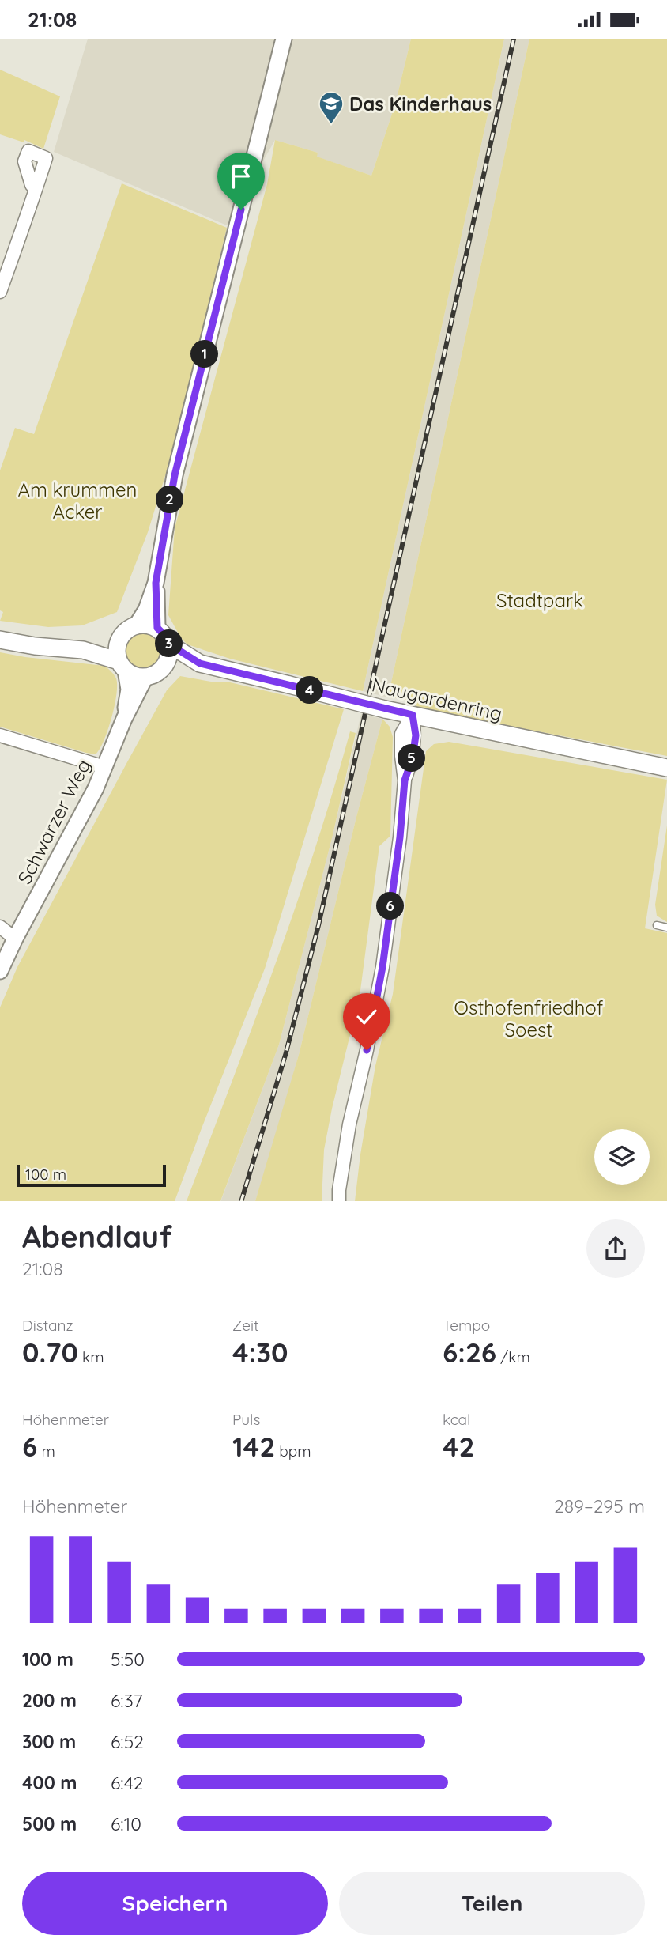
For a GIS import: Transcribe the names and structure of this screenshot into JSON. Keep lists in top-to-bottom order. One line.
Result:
{"streets":{"main road":["Naugardenring"],"street":["Schwarzer Weg"]},"crossings":[["Naugardenring","Schwarzer Weg"]],"parks":["Am krummen Acker","Stadtpark","Osthofenfriedhof Soest"],"places":{"school or university":["Das Kinderhaus"]},"scale_bar":"100 m","page":{"status":"21:08","pins":["1","2","3","4","5","6"],"scale":"100 m","heading":["Abendlauf","21:08"],"stats":[["Distanz","0.70 km"],["Zeit","4:30"],["Tempo","6:26 /km"],["Höhenmeter","6 m"],["Puls","142 bpm"],["kcal","42"]],"chart":["Höhenmeter","289–295 m"],"list":[{"name":"100 m","note":"5:50"},{"name":"200 m","note":"6:37"},{"name":"300 m","note":"6:52"},{"name":"400 m","note":"6:42"},{"name":"500 m","note":"6:10"}],"buttons":["Speichern","Teilen"]}}
